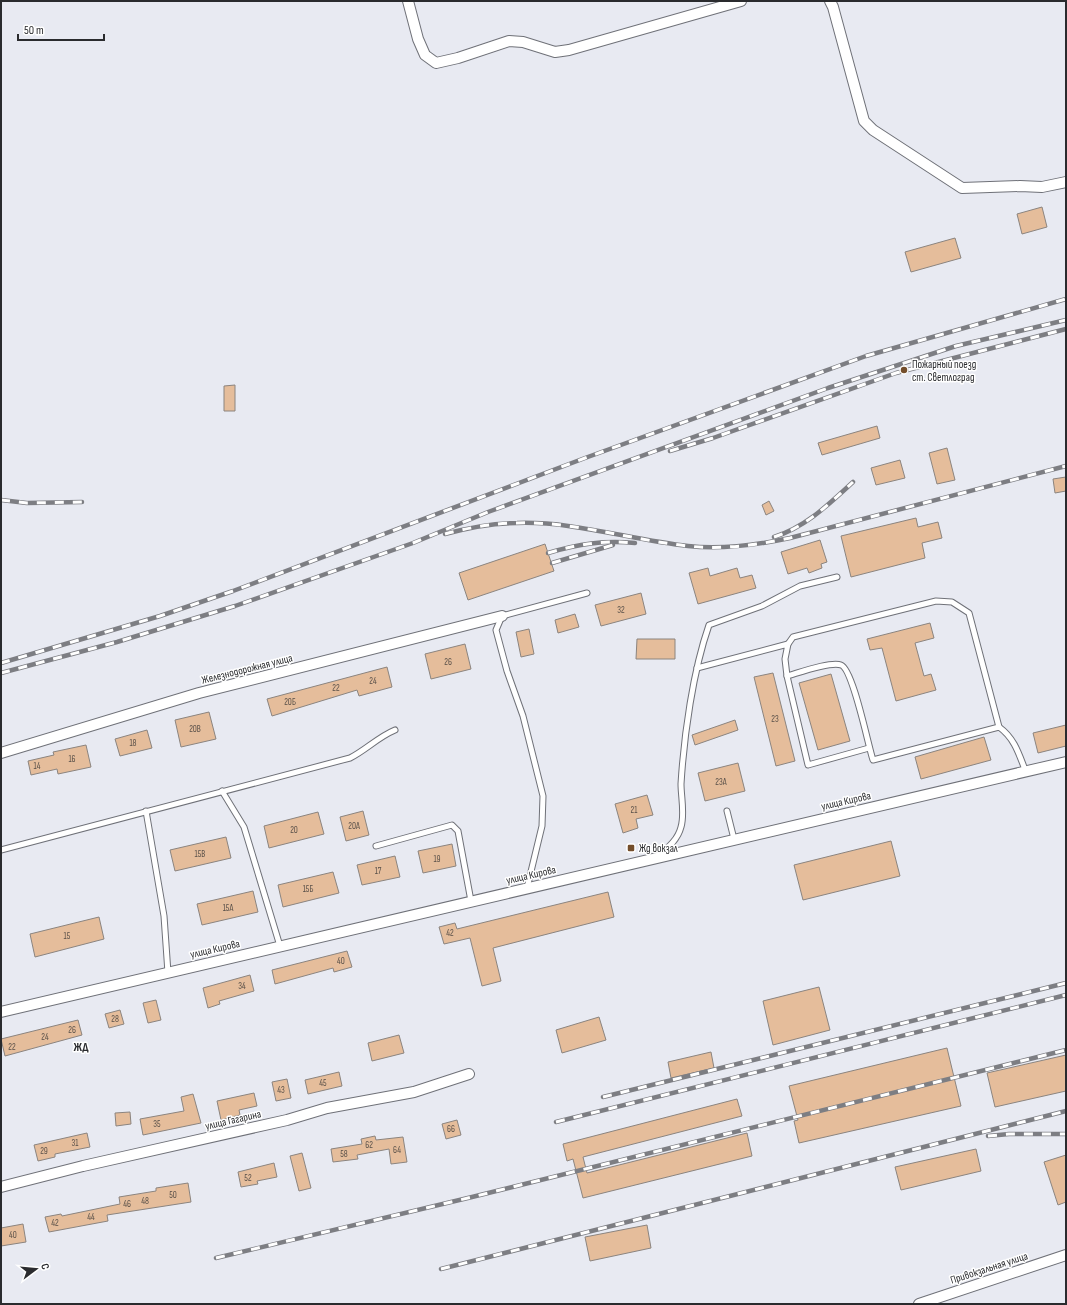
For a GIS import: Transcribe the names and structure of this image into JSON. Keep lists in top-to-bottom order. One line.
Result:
{"streets":{"street":["Железнодорожная улица","улица Кирова","улица Гагарина","Привокзальная улица"]},"districts":["ЖД"],"places":{"other":["Пожарный поезд ст. Светлоград"],"transit":["Жд вокзал"]},"house_numbers":["32","26","24","22","20Б","23","20В","18","16","14","23А","21","20А","20","15В","19","17","15Б","15А","42","15","40","34","28","26","24","22","45","43","35","66","31","62","64","29","58","52","50","48","46","44","42","40"],"scale_bar":"50 m","north":"right"}
